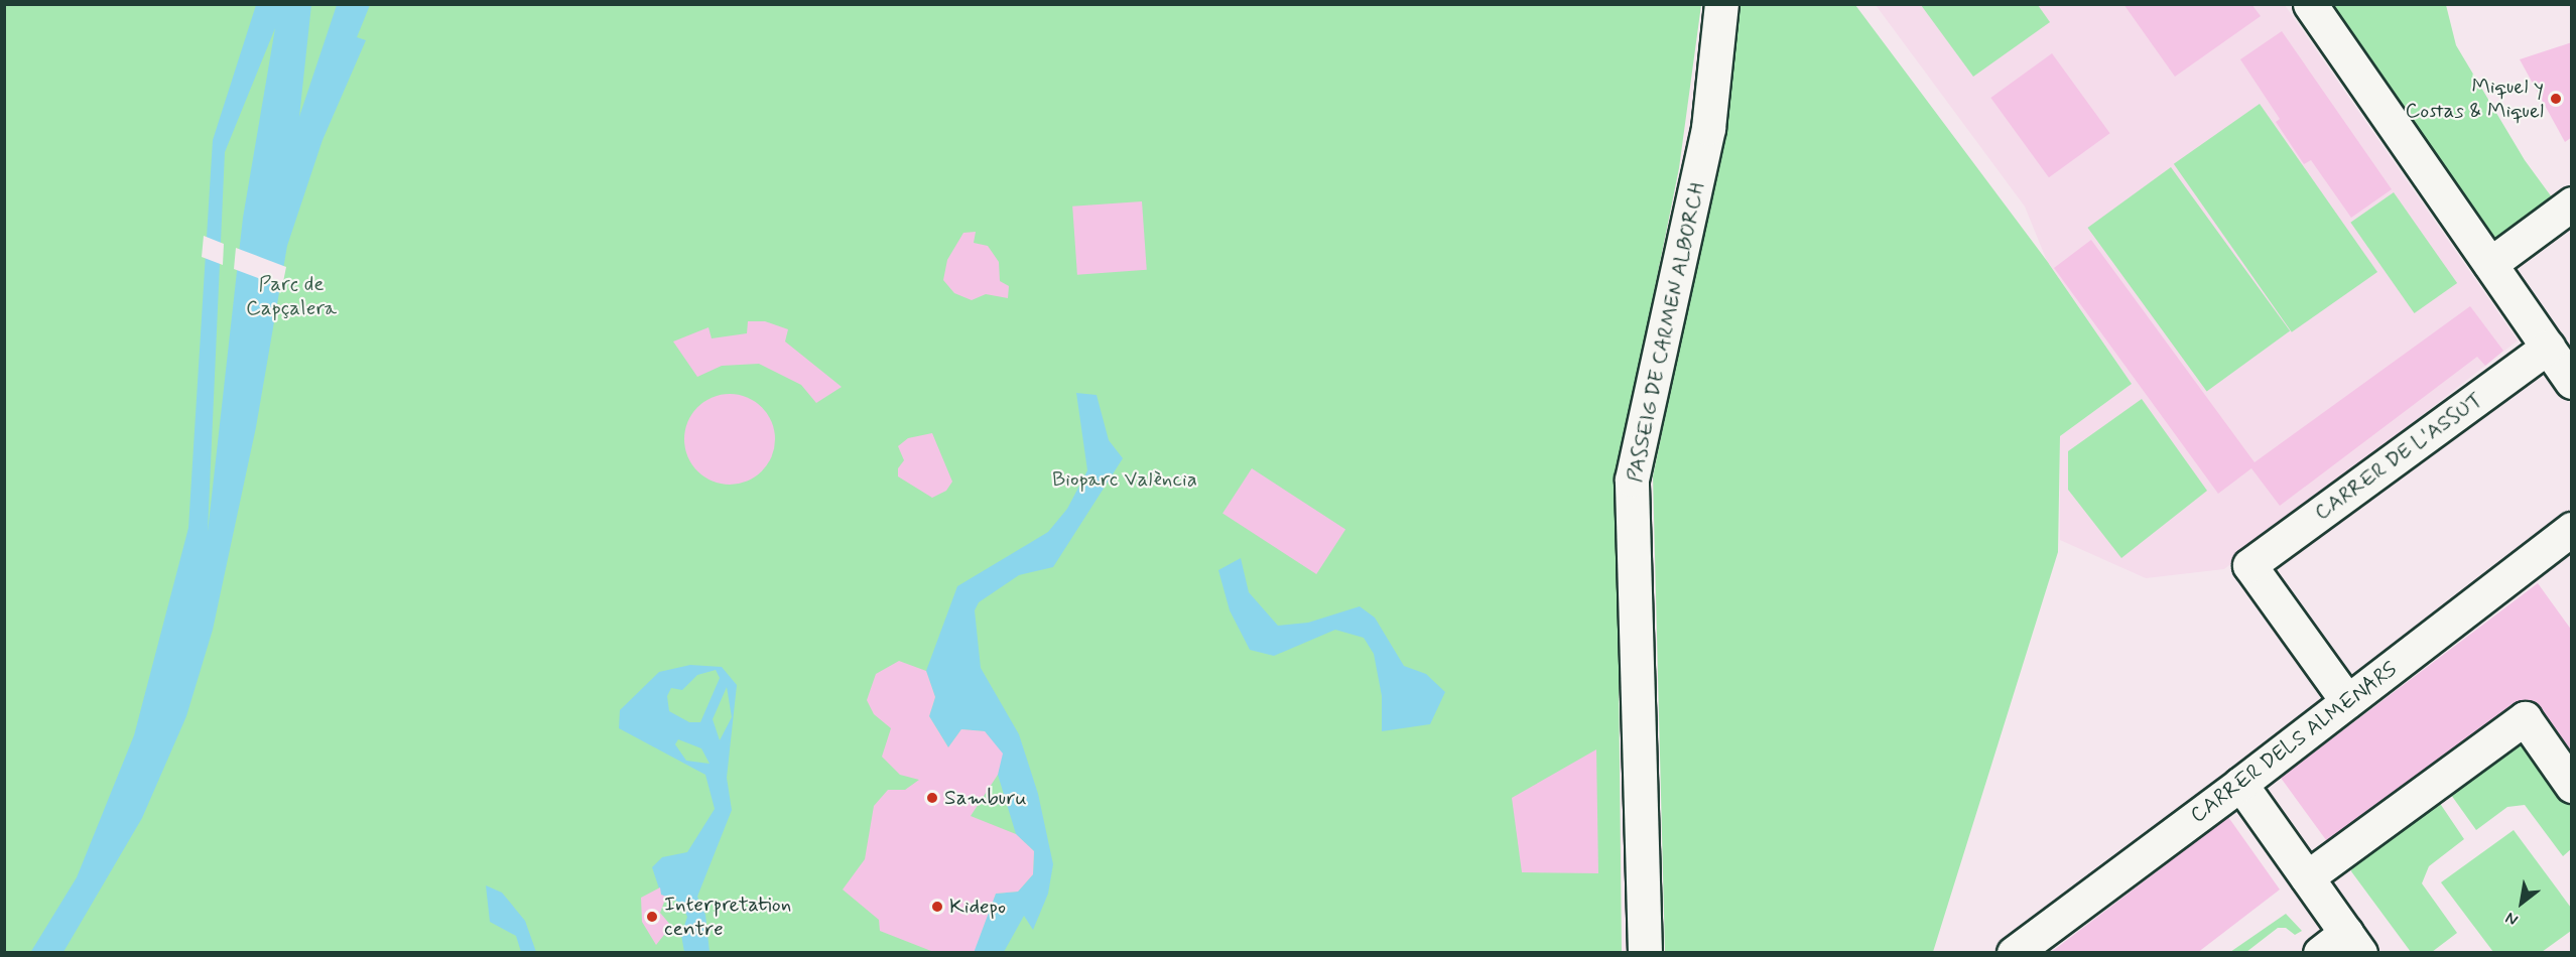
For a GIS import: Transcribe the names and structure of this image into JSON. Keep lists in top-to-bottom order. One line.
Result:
{"streets":{"street":["PASSEIG DE CARMEN ALBORCH","CARRER DE L'ASSUT","CARRER DELS ALMENARS"]},"crossings":[["CARRER DE L'ASSUT","CARRER DELS ALMENARS"]],"parks":["Parc de Capçalera","Bioparc València"],"places":["Miquel y Costas & Miquel","Samburu","Kidepo","Interpretation centre"],"north":"bottom left"}
